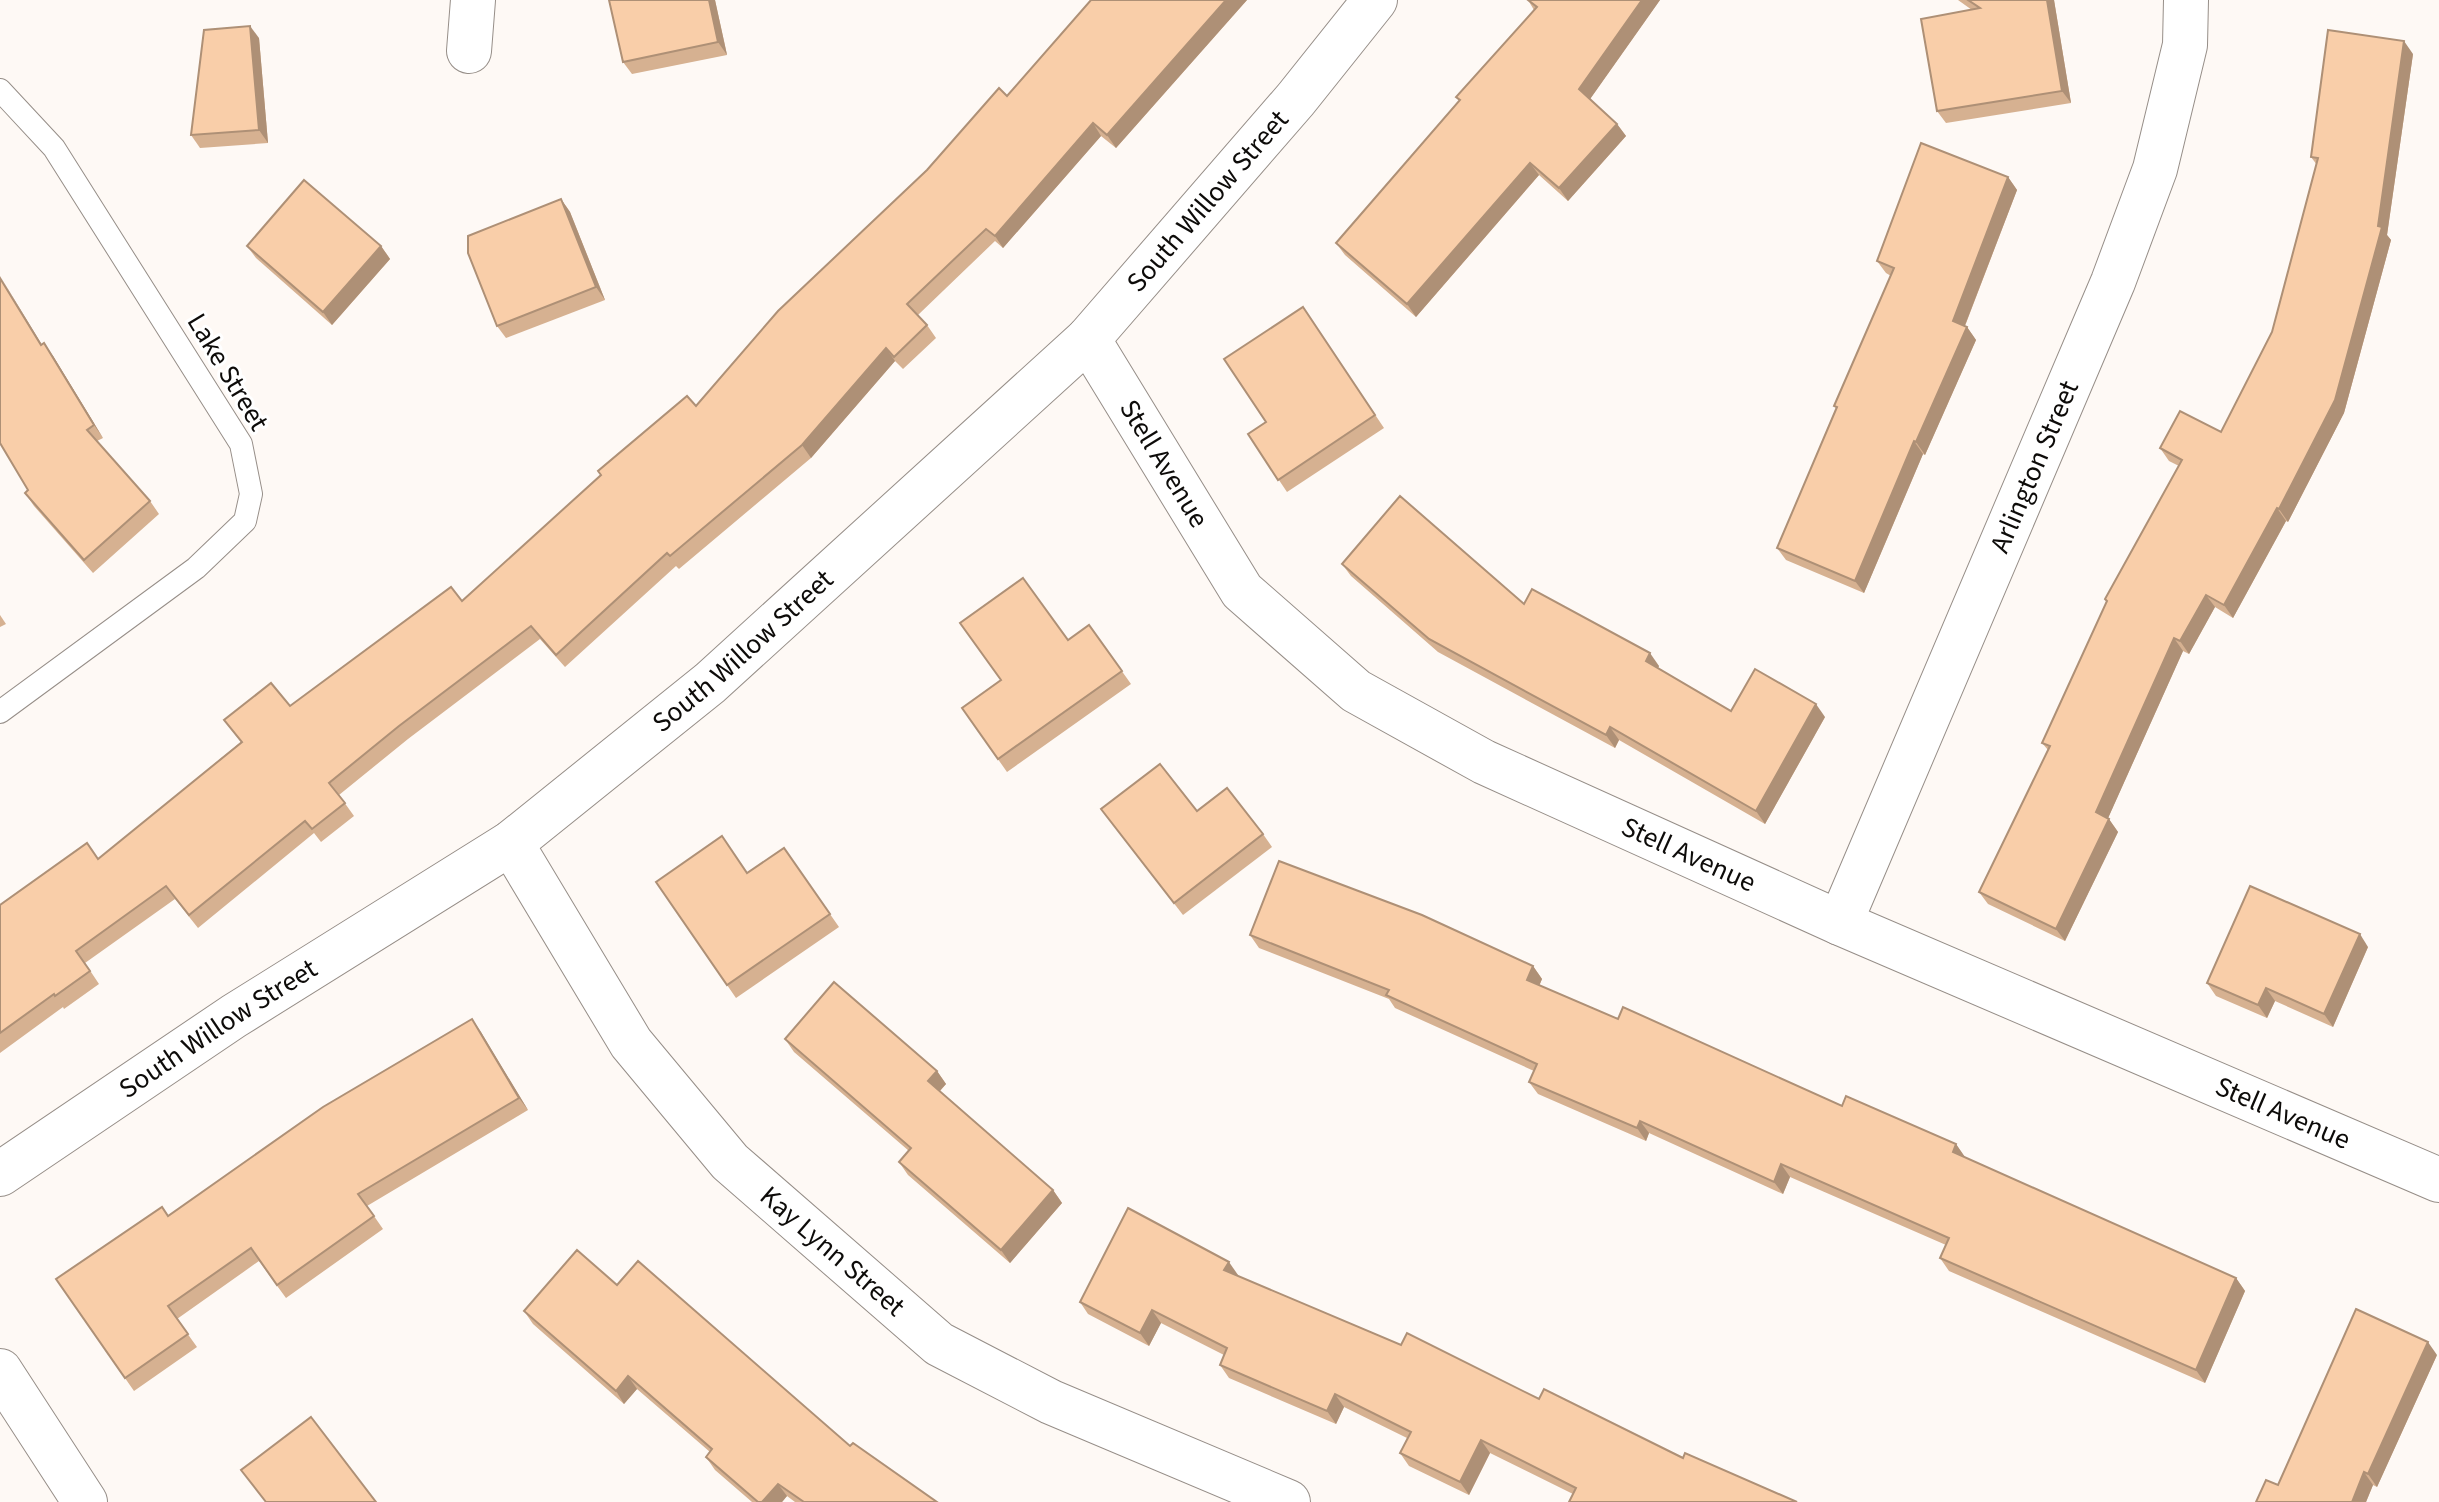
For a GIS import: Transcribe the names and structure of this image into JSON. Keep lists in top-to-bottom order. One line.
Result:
{"streets":{"street":["South Willow Street","Stell Avenue","Arlington Street","Kay Lynn Street"],"lane":["Lake Street"]},"crossings":[["South Willow Street","Stell Avenue"],["South Willow Street","Kay Lynn Street"],["Stell Avenue","Arlington Street"]]}
